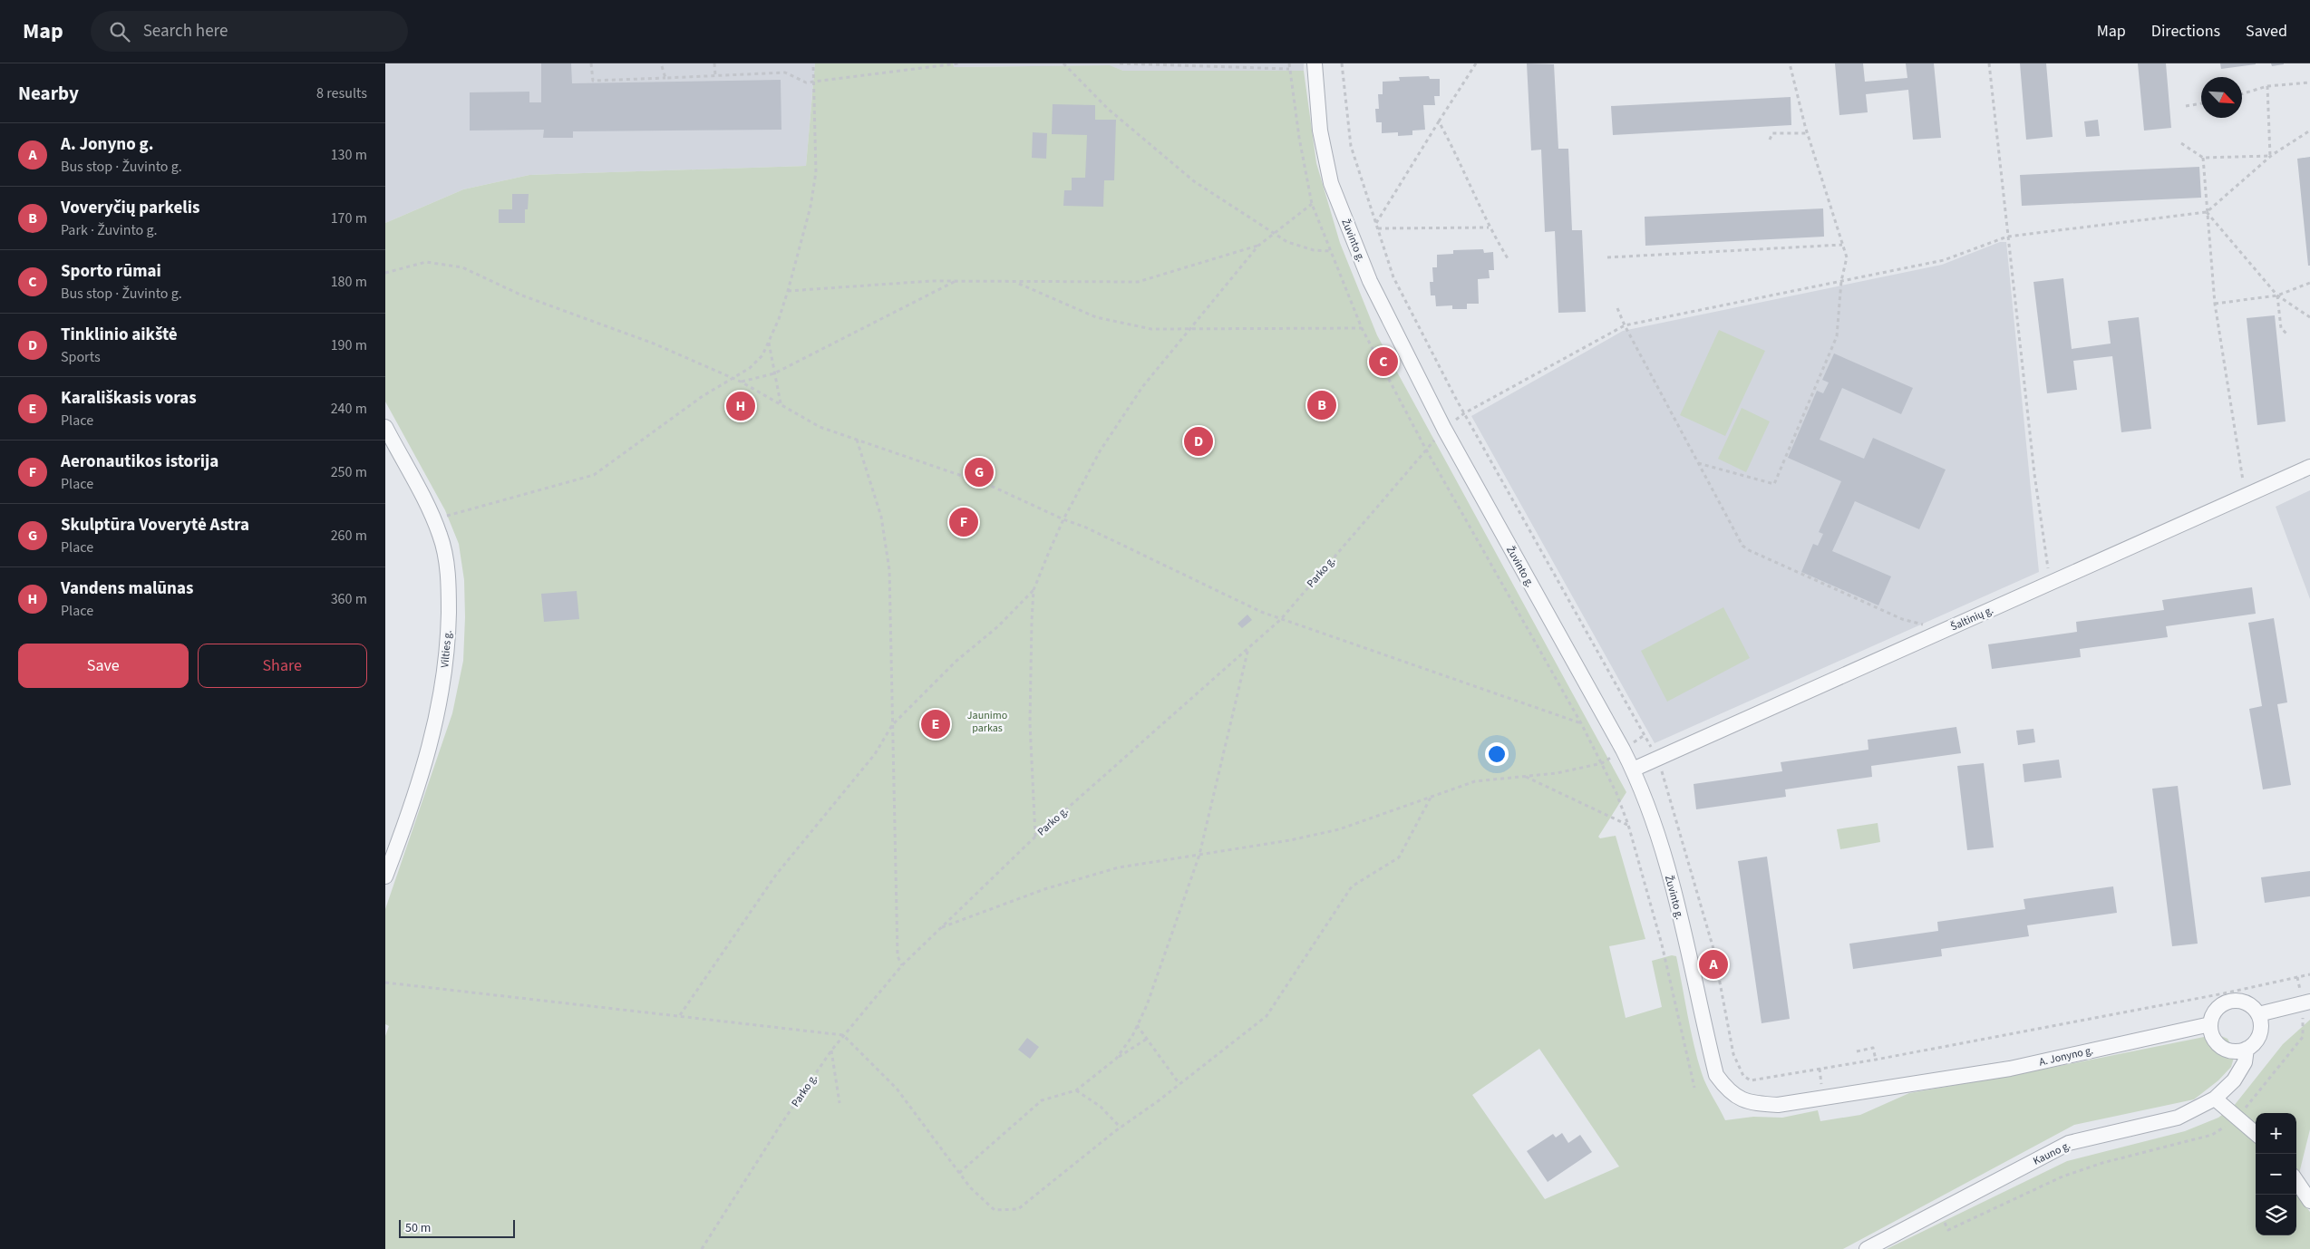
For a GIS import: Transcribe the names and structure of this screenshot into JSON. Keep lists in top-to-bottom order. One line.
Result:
{"streets":{"street":["Žuvinto g.","Šaltinių g.","Vilties g.","A. Jonyno g.","Kauno g."],"path":["Parko g."]},"crossings":[["Žuvinto g.","Parko g."],["Žuvinto g.","Šaltinių g."],["Žuvinto g.","A. Jonyno g."],["A. Jonyno g.","Kauno g."]],"parks":["Jaunimo parkas"],"scale_bar":"50 m","north":"bottom right","page":{"header":"Map","search":"Search here","nav":["Map","Directions","Saved"],"heading":["Nearby","8 results"],"list":[{"mark":"A","name":"A. Jonyno g.","note":"Bus stop · Žuvinto g.","value":"130 m"},{"mark":"B","name":"Voveryčių parkelis","note":"Park · Žuvinto g.","value":"170 m"},{"mark":"C","name":"Sporto rūmai","note":"Bus stop · Žuvinto g.","value":"180 m"},{"mark":"D","name":"Tinklinio aikštė","note":"Sports","value":"190 m"},{"mark":"E","name":"Karališkasis voras","note":"Place","value":"240 m"},{"mark":"F","name":"Aeronautikos istorija","note":"Place","value":"250 m"},{"mark":"G","name":"Skulptūra Voverytė Astra","note":"Place","value":"260 m"},{"mark":"H","name":"Vandens malūnas","note":"Place","value":"360 m"}],"pins":["C","B","H","D","G","F","E","A"],"buttons":["Save","Share"],"map_buttons":["+","−"],"scale":"50 m"}}
